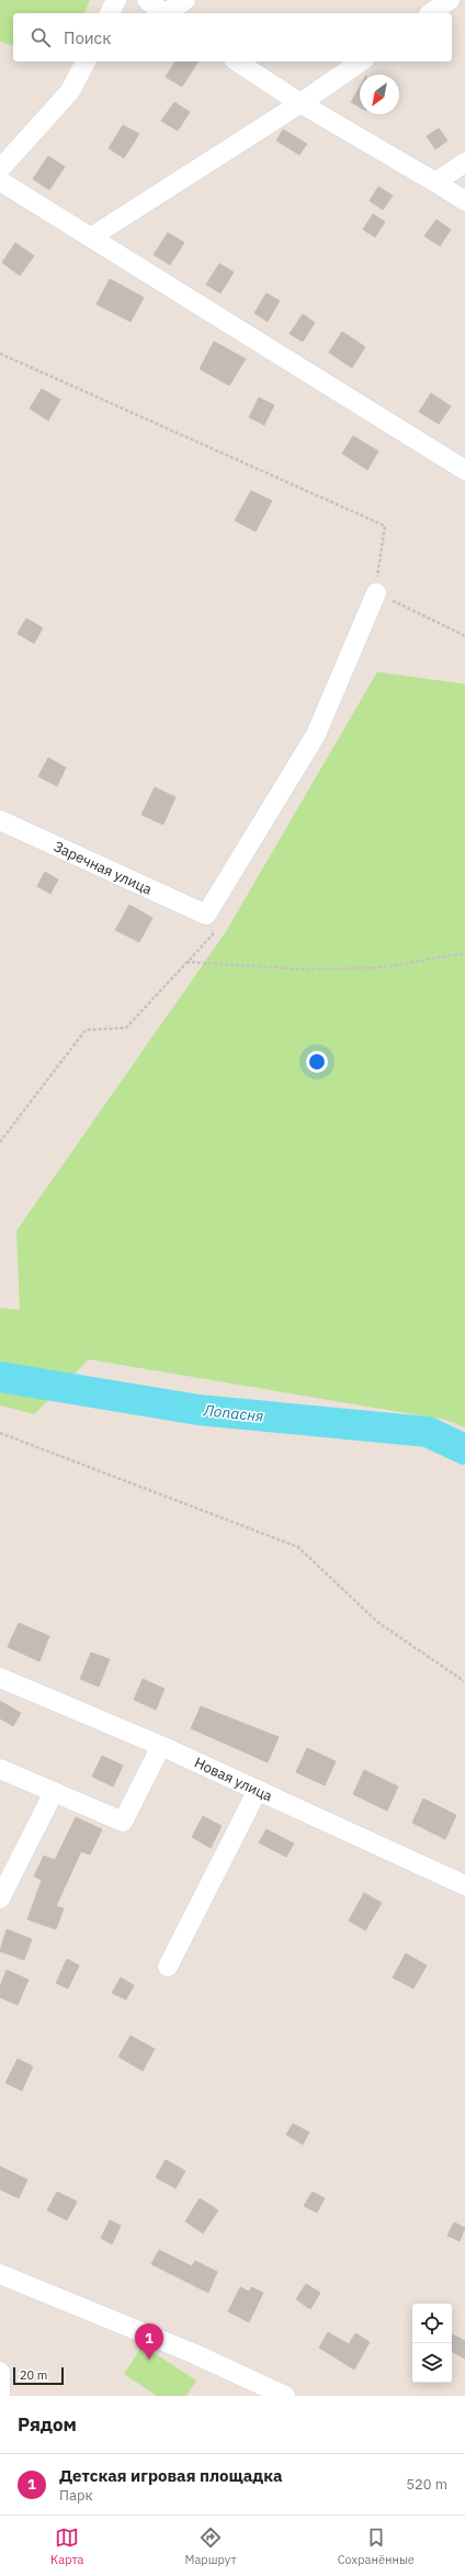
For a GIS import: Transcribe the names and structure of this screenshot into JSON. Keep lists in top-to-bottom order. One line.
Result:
{"streets":{"street":["Заречная улица","Новая улица"]},"water":["Лопасня"],"scale_bar":"20 m","north":"bottom left","page":{"search":"Поиск","pins":"1","scale":"20 m","heading":"Рядом","list":[{"mark":"1","name":"Детская игровая площадка","note":"Парк","value":"520 m"}],"nav":["Карта","Маршрут","Сохранённые"]}}
